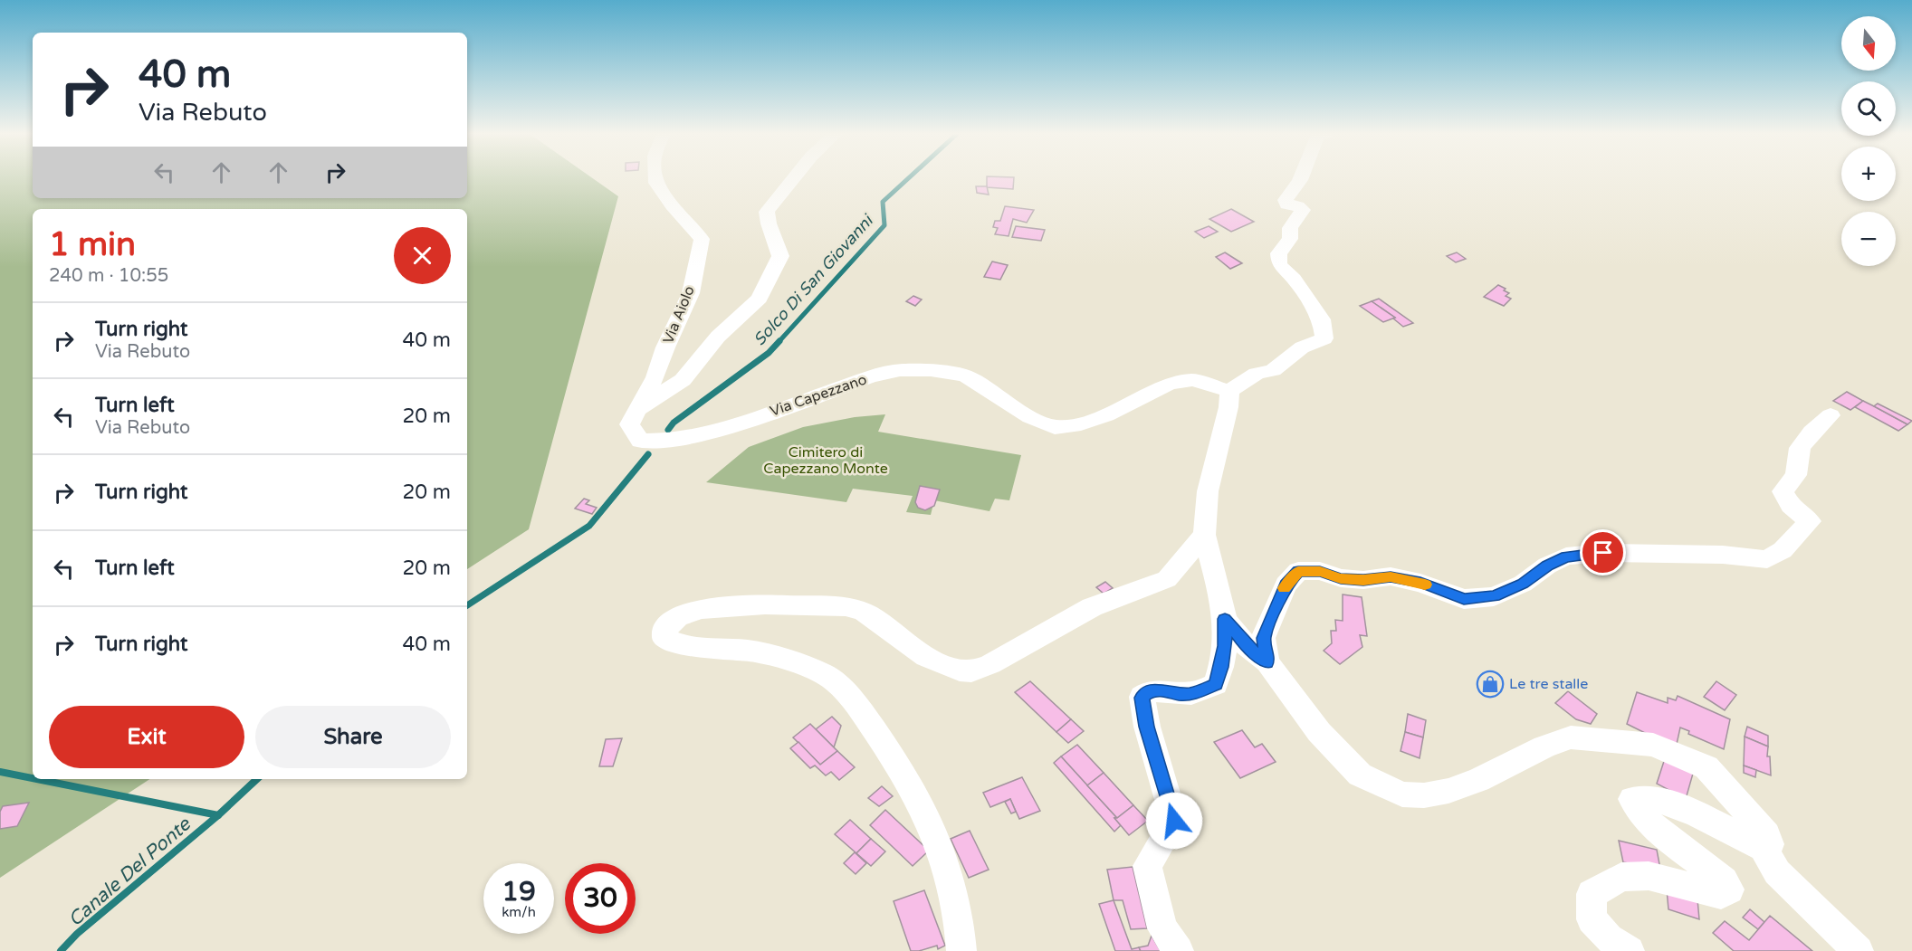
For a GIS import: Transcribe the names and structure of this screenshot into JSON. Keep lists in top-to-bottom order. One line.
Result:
{"streets":{"street":["Via Aiolo","Via Capezzano"]},"crossings":[["Via Aiolo","Via Capezzano"]],"water":["Solco Di San Giovanni","Canale Del Ponte"],"parks":["Cimitero di Capezzano Monte"],"places":{"shop":["Le tre stalle"]},"north":"bottom","page":{"map_buttons":["+","−"],"turn":["40 m","Via Rebuto"],"heading":["1 min","240 m · 10:55"],"list":[{"name":"Turn right","note":"Via Rebuto","value":"40 m"},{"name":"Turn left","note":"Via Rebuto","value":"20 m"},{"name":"Turn right","value":"20 m"},{"name":"Turn left","value":"20 m"},{"name":"Turn right","value":"40 m"}],"buttons":["Exit","Share"],"speed":"19 km/h","limit":"30"}}
